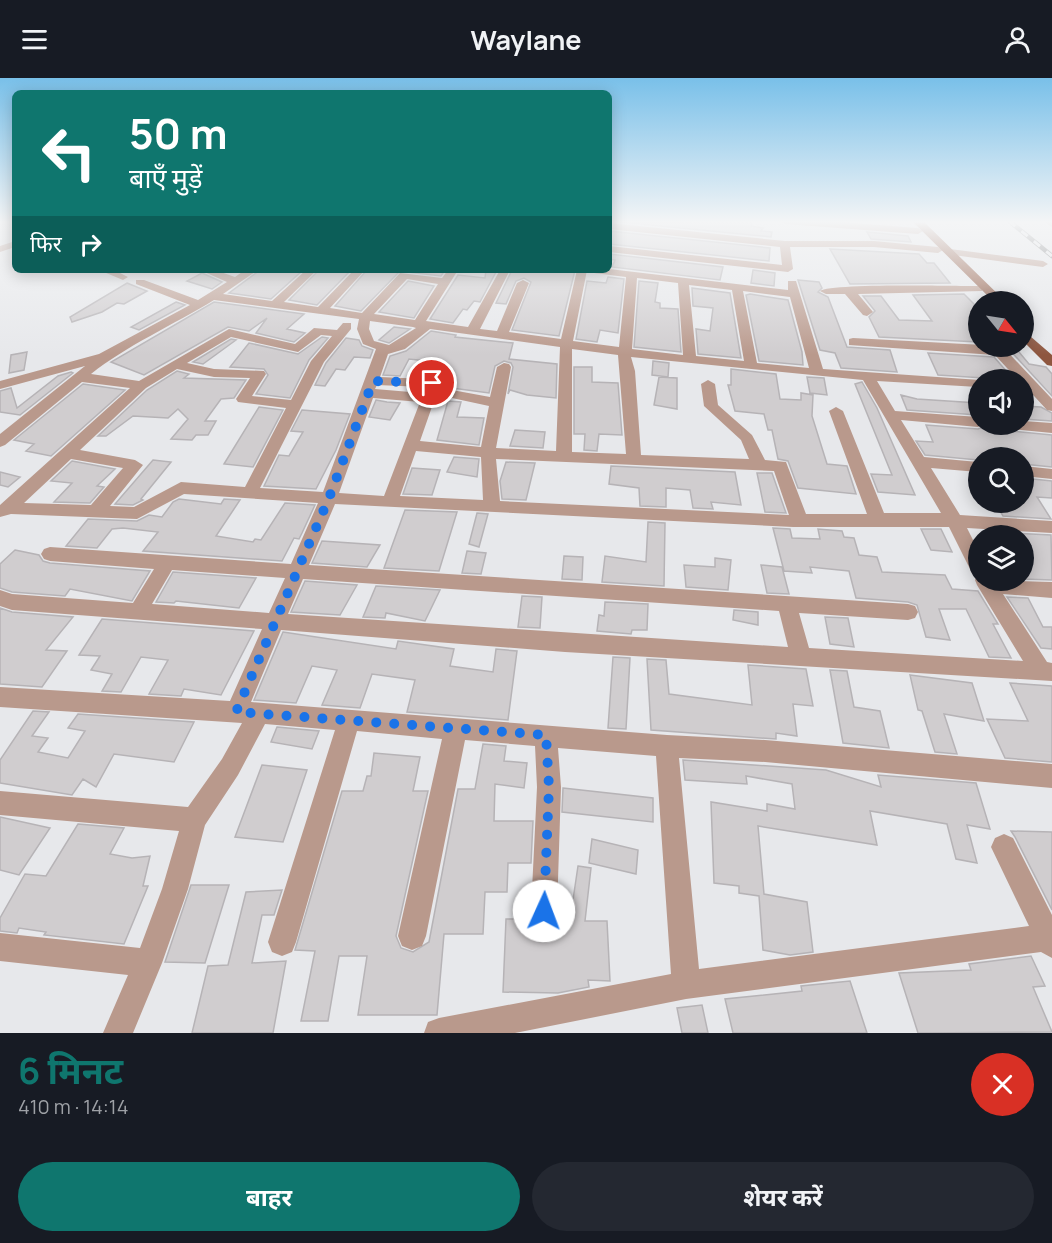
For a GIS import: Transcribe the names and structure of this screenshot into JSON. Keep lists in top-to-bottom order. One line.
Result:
{"north":"bottom right","page":{"header":"Waylane","turn":["50 m","बाएँ मुड़ें"],"then":"फिर","heading":["6 मिनट","410 m · 14:14"],"buttons":["बाहर","शेयर करें"]}}
